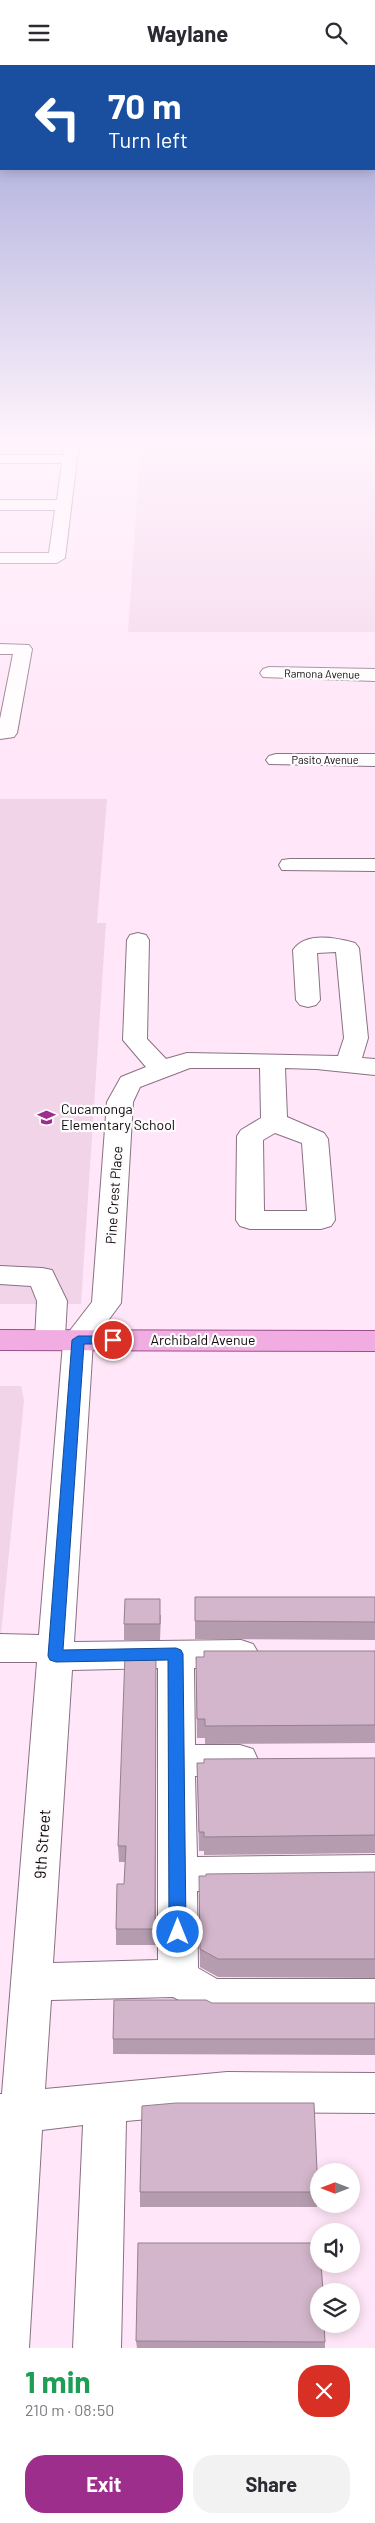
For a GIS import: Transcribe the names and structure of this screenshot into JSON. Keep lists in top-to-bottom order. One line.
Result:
{"streets":{"main road":["Archibald Avenue"],"street":["Ramona Avenue","Pasito Avenue","Pine Crest Place","9th Street"]},"crossings":[["Pine Crest Place","Archibald Avenue"],["Pine Crest Place","9th Street"],["Archibald Avenue","9th Street"]],"places":{"school or university":["Cucamonga Elementary School"]},"north":"left","page":{"header":"Waylane","turn":["70 m","Turn left"],"heading":["1 min","210 m · 08:50"],"buttons":["Exit","Share"]}}
